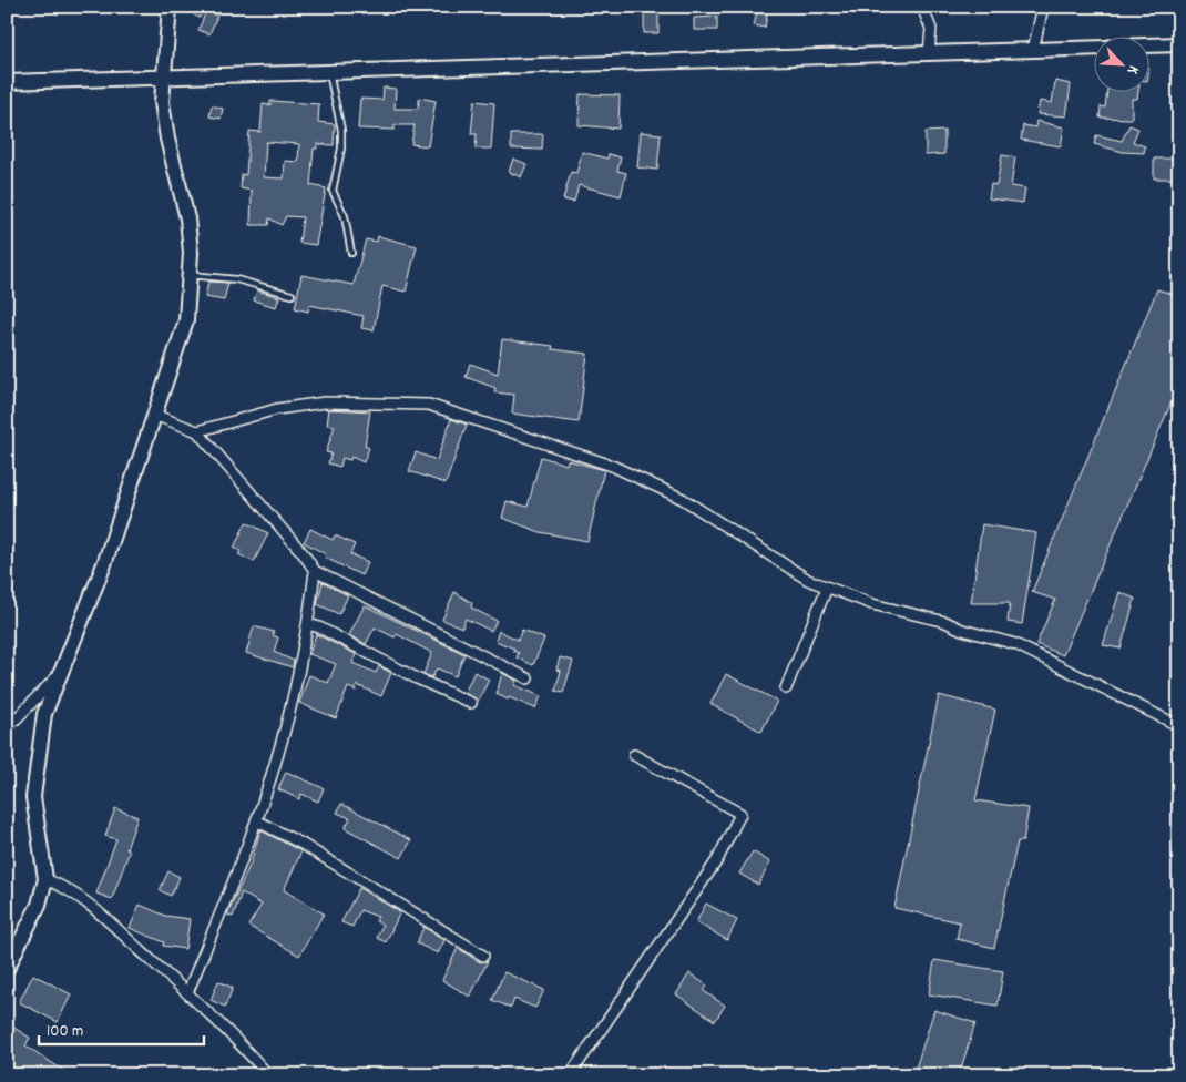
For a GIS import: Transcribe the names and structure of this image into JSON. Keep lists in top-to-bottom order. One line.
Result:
{"scale_bar":"100 m","north":"bottom right"}
